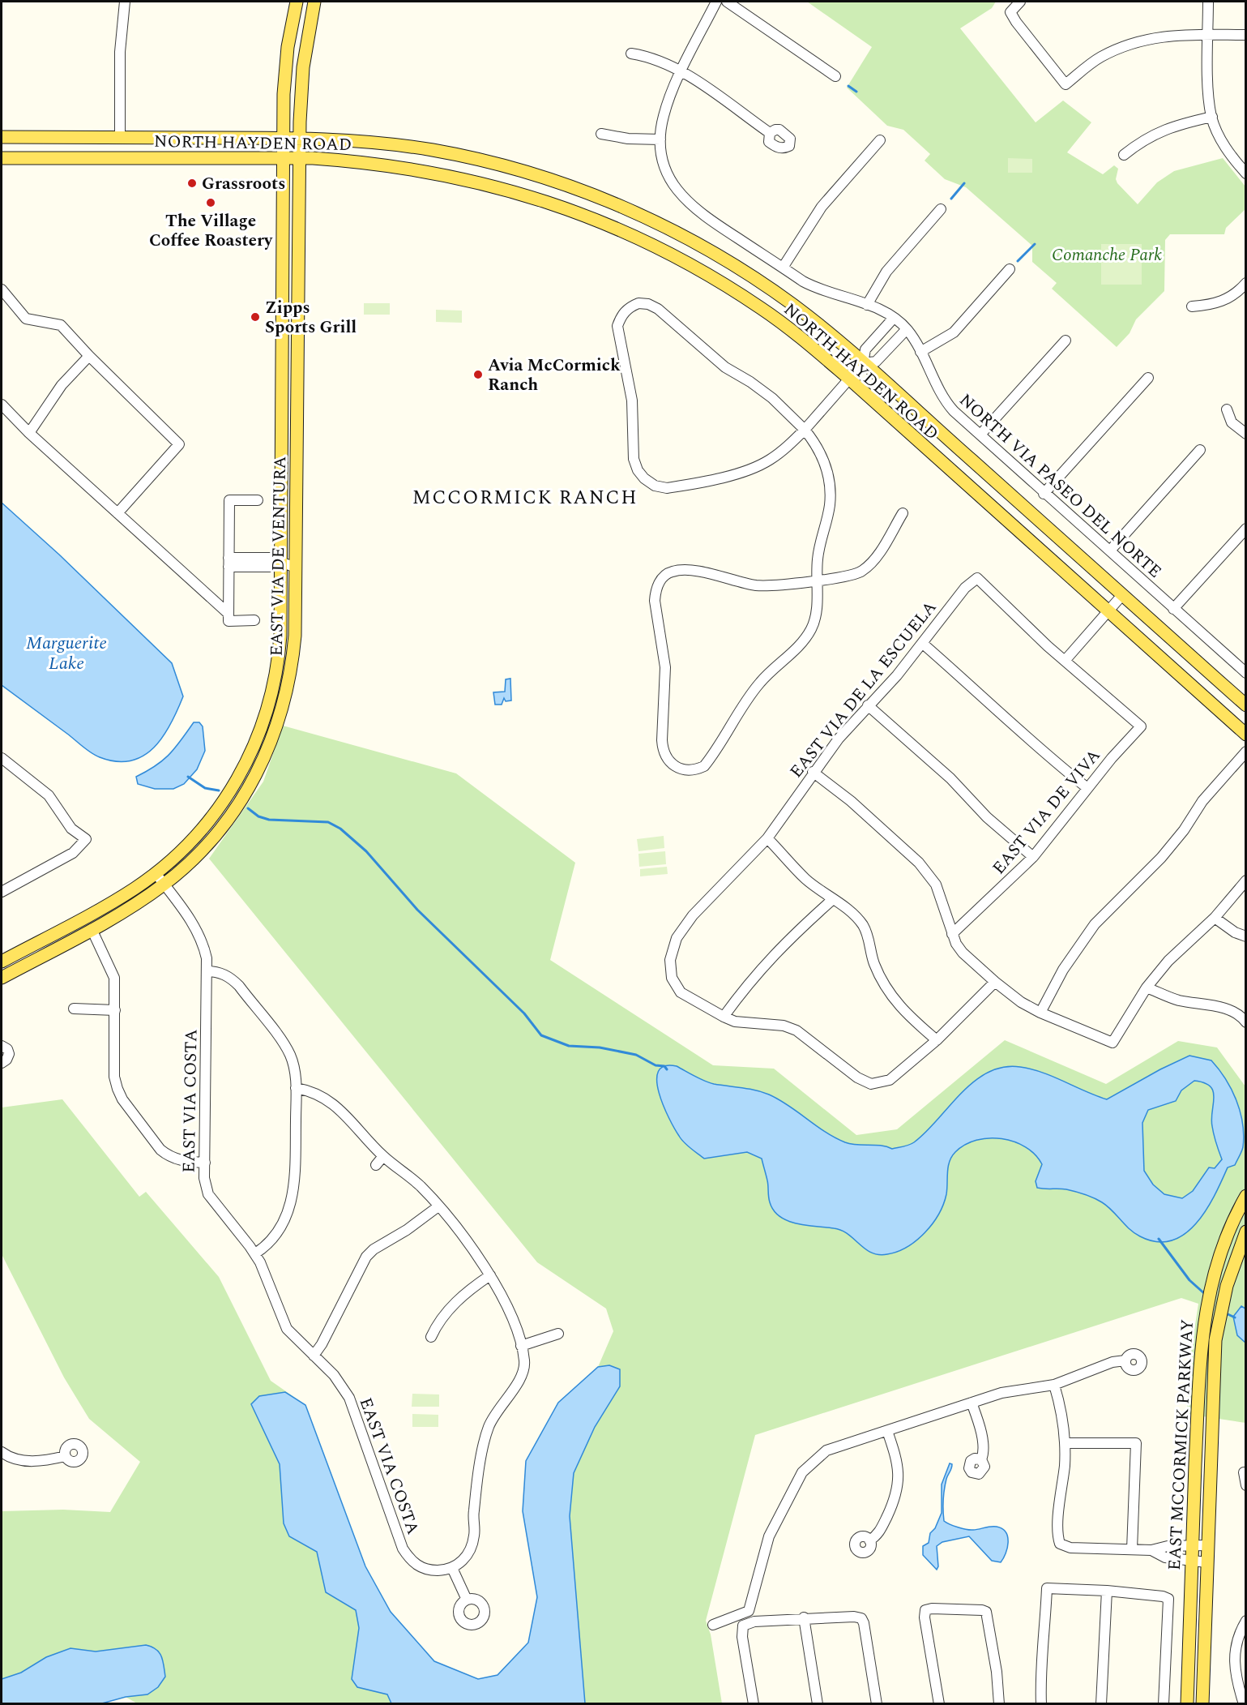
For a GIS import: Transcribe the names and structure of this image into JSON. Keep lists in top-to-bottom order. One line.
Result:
{"streets":{"main road":["NORTH HAYDEN ROAD","EAST VIA DE VENTURA","EAST MCCORMICK PARKWAY"],"street":["NORTH VIA PASEO DEL NORTE","EAST VIA DE LA ESCUELA","EAST VIA DE VIVA","EAST VIA COSTA"]},"crossings":[["NORTH HAYDEN ROAD","EAST VIA DE VENTURA"],["EAST VIA DE VENTURA","EAST VIA COSTA"],["EAST VIA DE LA ESCUELA","EAST VIA DE VIVA"]],"districts":["MCCORMICK RANCH"],"water":["Marguerite Lake"],"parks":["Comanche Park"],"places":["Grassroots","The Village Coffee Roastery","Zipps Sports Grill","Avia McCormick Ranch"]}
